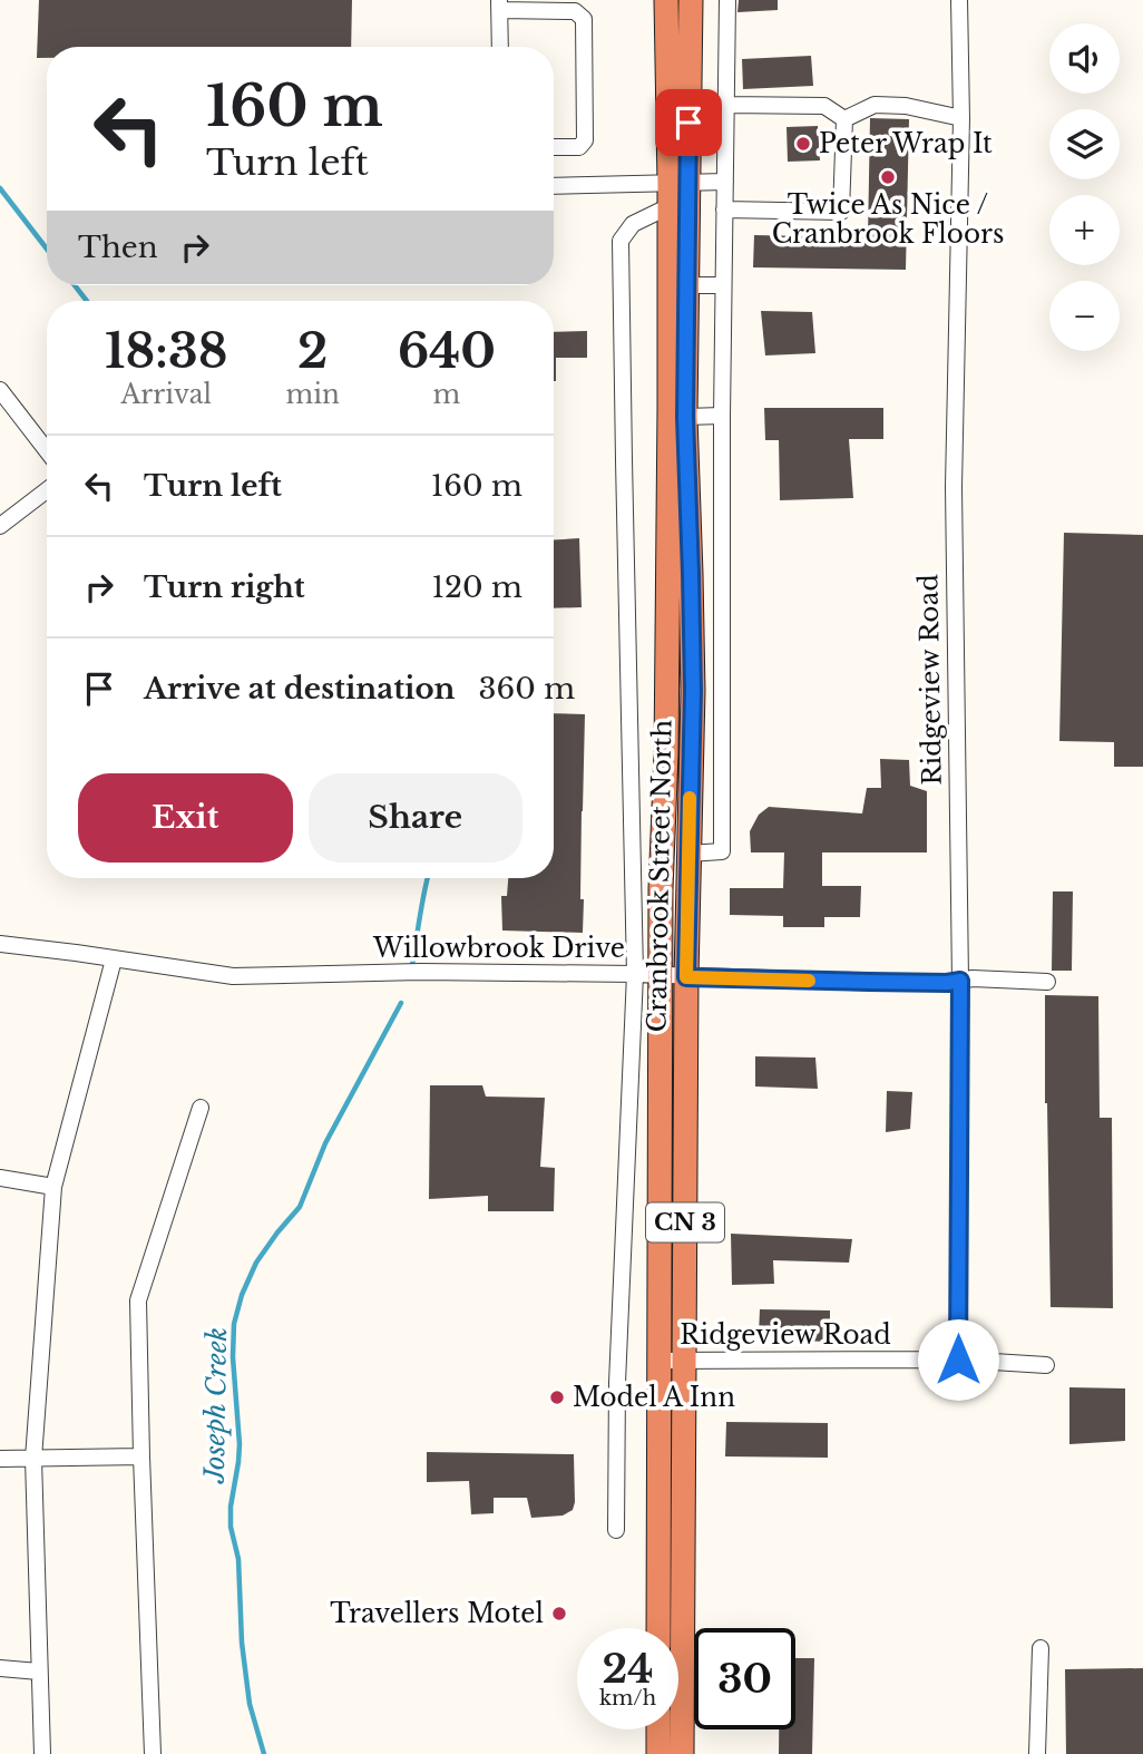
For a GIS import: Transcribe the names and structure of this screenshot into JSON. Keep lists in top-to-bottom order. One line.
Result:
{"streets":{"highway":["Cranbrook Street North","CN 3"],"street":["Ridgeview Road","Willowbrook Drive"]},"crossings":[["Ridgeview Road","Cranbrook Street North"],["Ridgeview Road","Willowbrook Drive"],["Cranbrook Street North","Willowbrook Drive"]],"water":["Joseph Creek"],"places":["Peter Wrap It","Twice As Nice / Cranbrook Floors","Model A Inn","Travellers Motel"],"page":{"map_buttons":["+","−"],"turn":["160 m","Turn left"],"then":"Then","eta":["18:38","Arrival","2","min","640","m"],"list":[{"name":"Turn left","value":"160 m"},{"name":"Turn right","value":"120 m"},{"name":"Arrive at destination","value":"360 m"}],"buttons":["Exit","Share"],"speed":"24 km/h","limit":"30"}}
